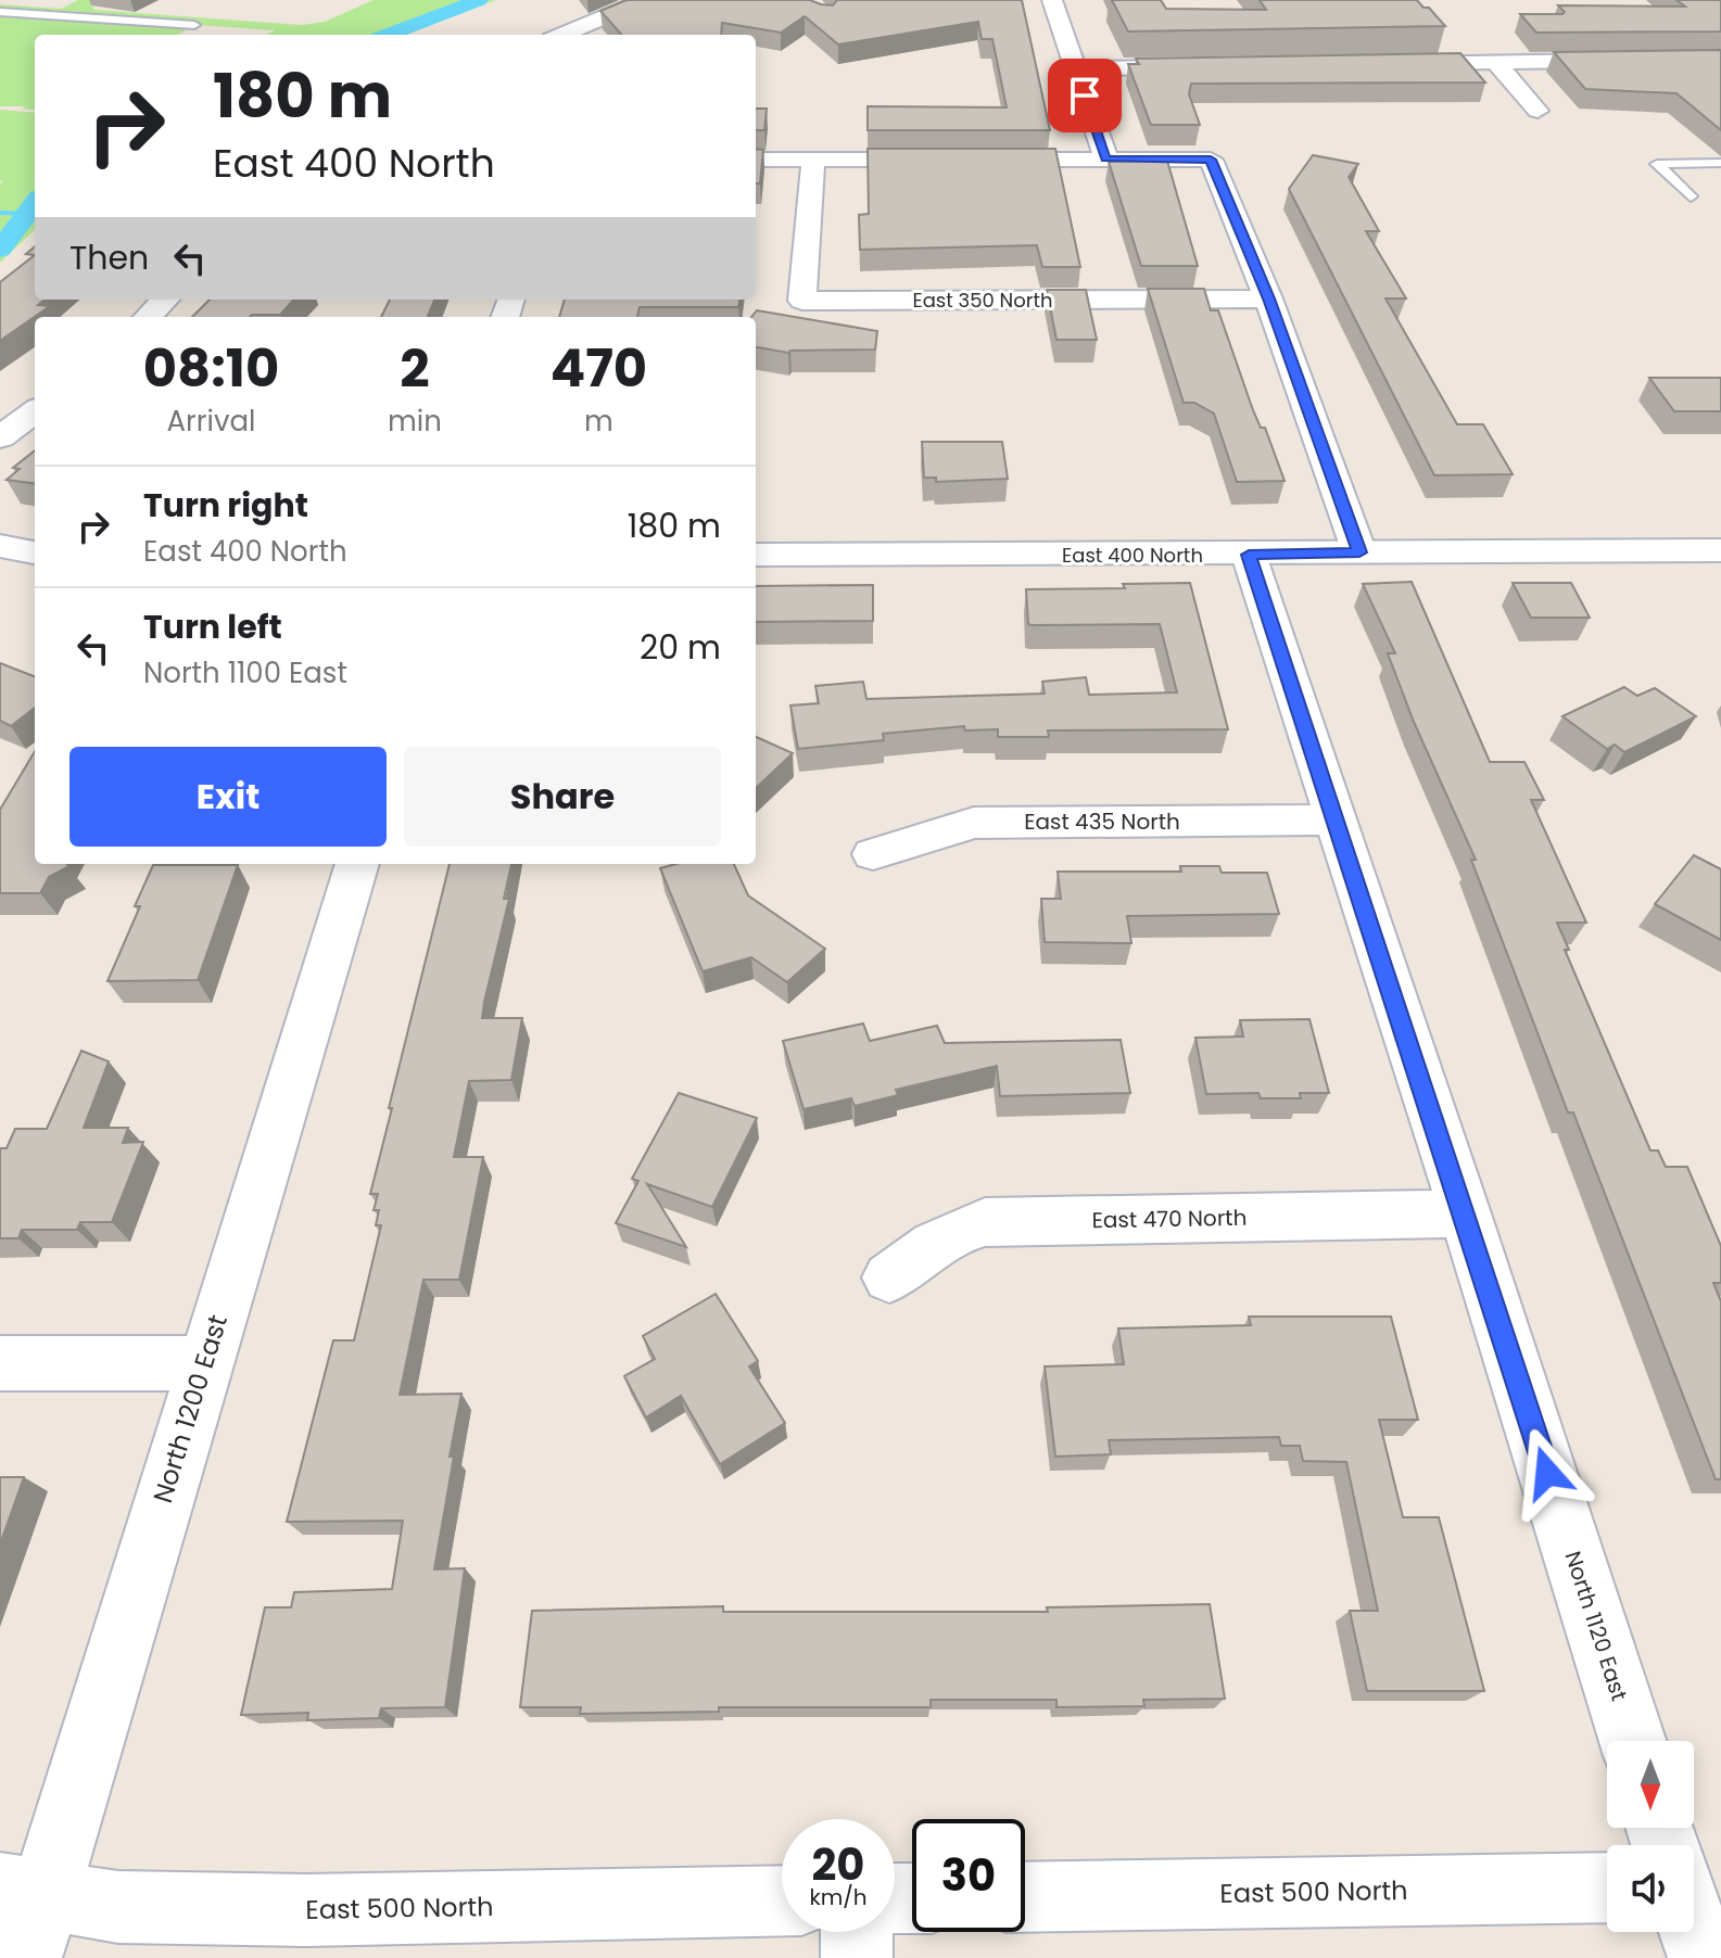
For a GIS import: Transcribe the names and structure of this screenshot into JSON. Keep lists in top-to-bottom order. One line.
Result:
{"streets":{"street":["East 350 North","East 400 North","East 435 North","East 470 North","North 1200 East","North 1120 East","East 500 North"]},"crossings":[["East 400 North","North 1120 East"],["East 435 North","North 1120 East"],["East 470 North","North 1120 East"],["North 1200 East","East 500 North"]],"north":"bottom","page":{"turn":["180 m","East 400 North"],"then":"Then","eta":["08:10","Arrival","2","min","470","m"],"list":[{"name":"Turn right","note":"East 400 North","value":"180 m"},{"name":"Turn left","note":"North 1100 East","value":"20 m"}],"buttons":["Exit","Share"],"speed":"20 km/h","limit":"30"}}
